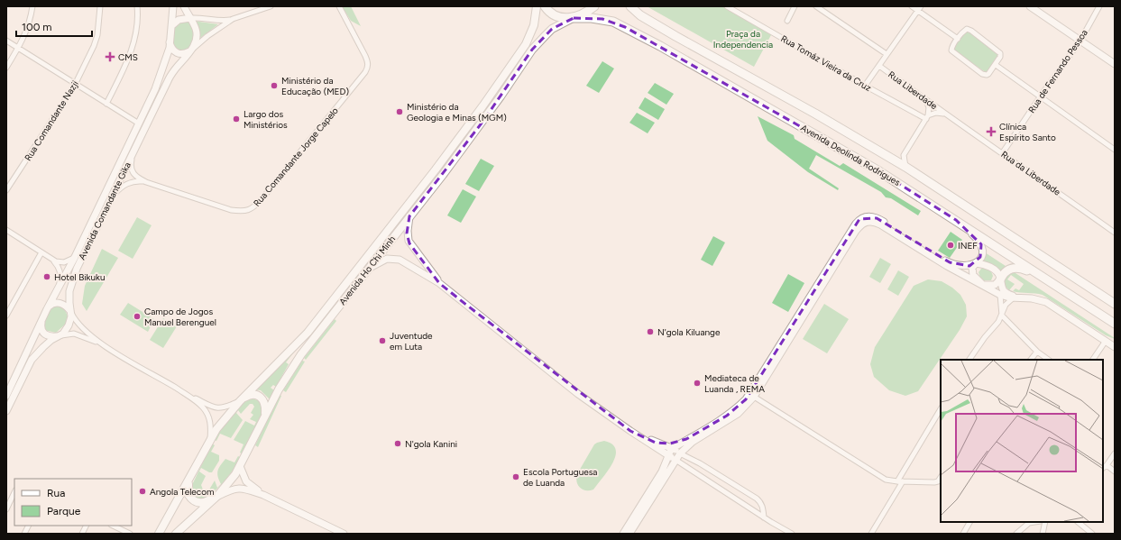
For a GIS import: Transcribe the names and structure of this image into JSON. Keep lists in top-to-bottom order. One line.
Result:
{"streets":{"highway":["Avenida Deolinda Rodrigues"],"main road":["Avenida Ho Chi Minh"],"street":["Rua Tomáz Vieira da Cruz","Rua de Fernando Pessoa","Rua Liberdade","Rua Comandante Nazji","Rua Comandante Jorge Capelo","Rua da Liberdade","Avenida Comandante Gika"]},"crossings":[["Rua de Fernando Pessoa","Rua da Liberdade"],["Rua Liberdade","Rua da Liberdade"],["Avenida Deolinda Rodrigues","Avenida Ho Chi Minh"],["Rua Comandante Jorge Capelo","Avenida Comandante Gika"]],"parks":["Praça da Independencia"],"places":{"health":["CMS","Clínica Espírito Santo"],"other":["Ministério da Educação (MED)","Ministério da Geologia e Minas (MGM)","Largo dos Ministérios","INEF","Hotel Bikuku","Campo de Jogos Manuel Berenguel","N'gola Kiluange","Juventude em Luta","Mediateca de Luanda , REMA","N'gola Kanini","Escola Portuguesa de Luanda","Angola Telecom"]},"legend":["Rua","Parque"],"scale_bar":"100 m"}
